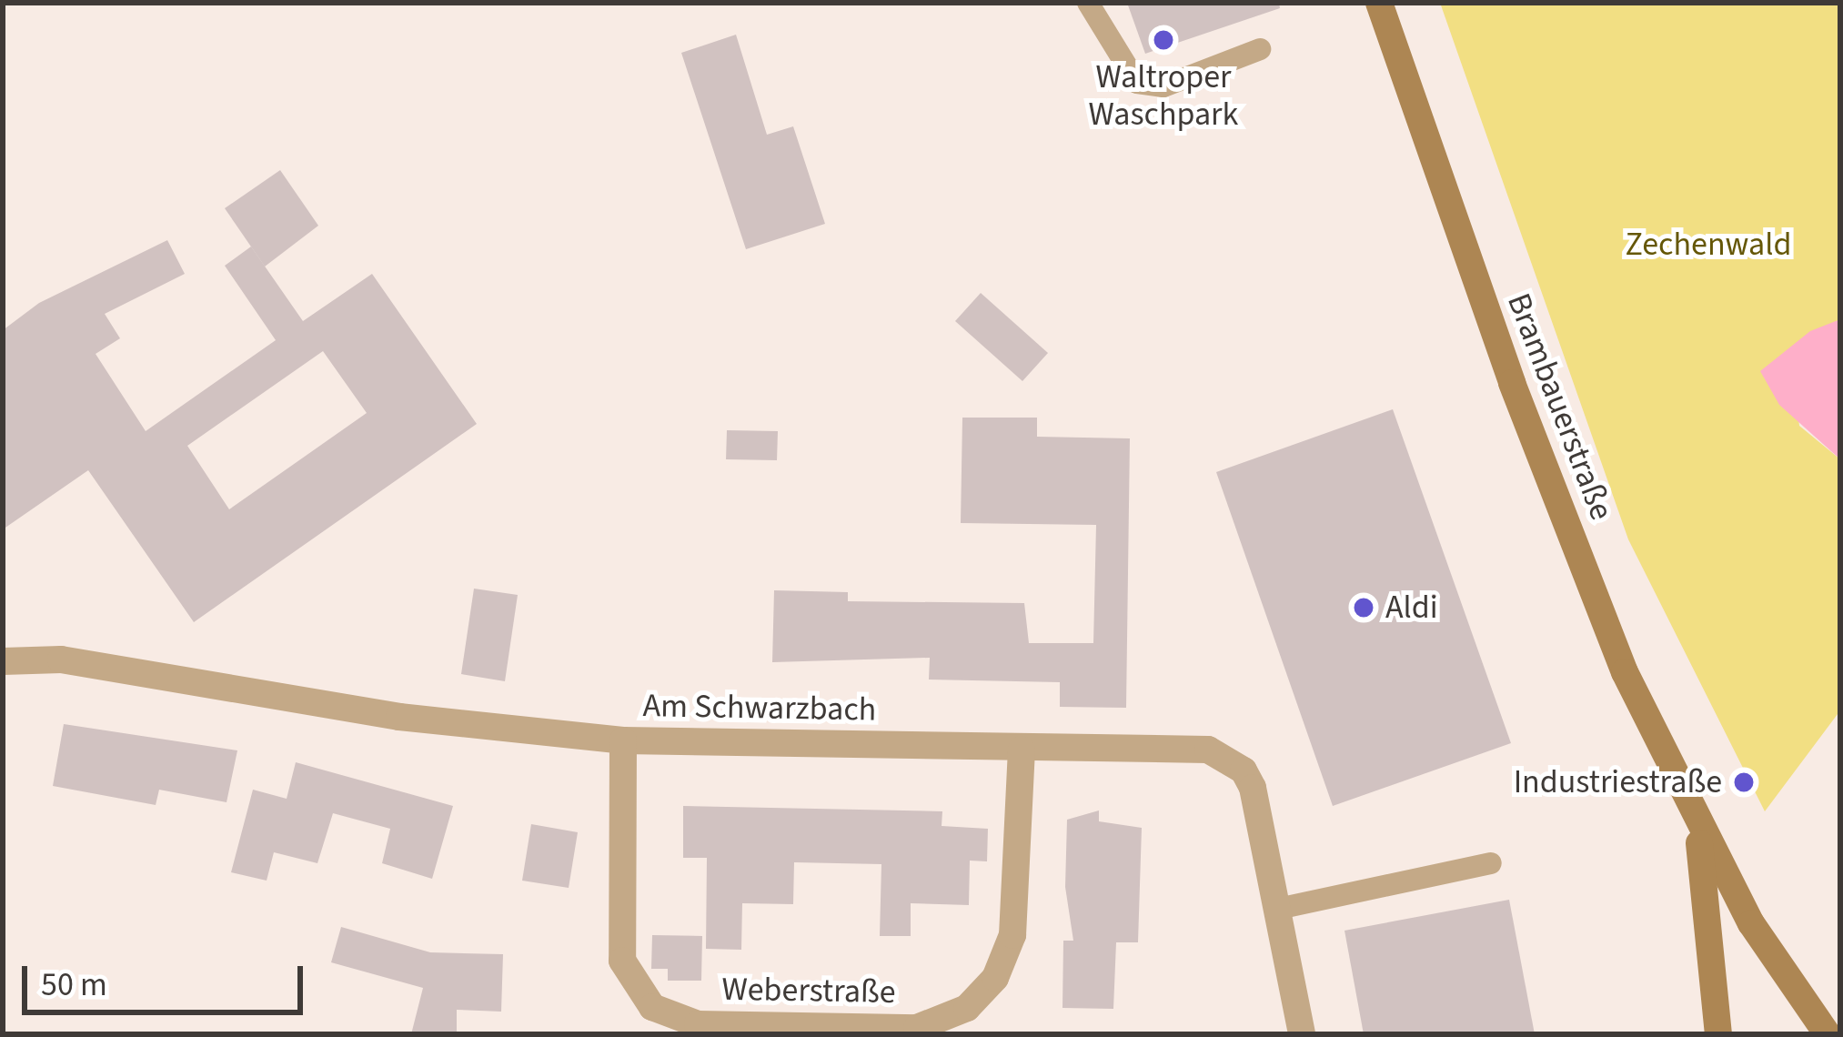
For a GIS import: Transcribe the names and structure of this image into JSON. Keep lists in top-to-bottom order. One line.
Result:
{"streets":{"main road":["Brambauerstraße"],"street":["Am Schwarzbach","Weberstraße"]},"crossings":[["Am Schwarzbach","Weberstraße"]],"parks":["Zechenwald"],"places":["Waltroper Waschpark","Aldi","Industriestraße"],"scale_bar":"50 m"}
